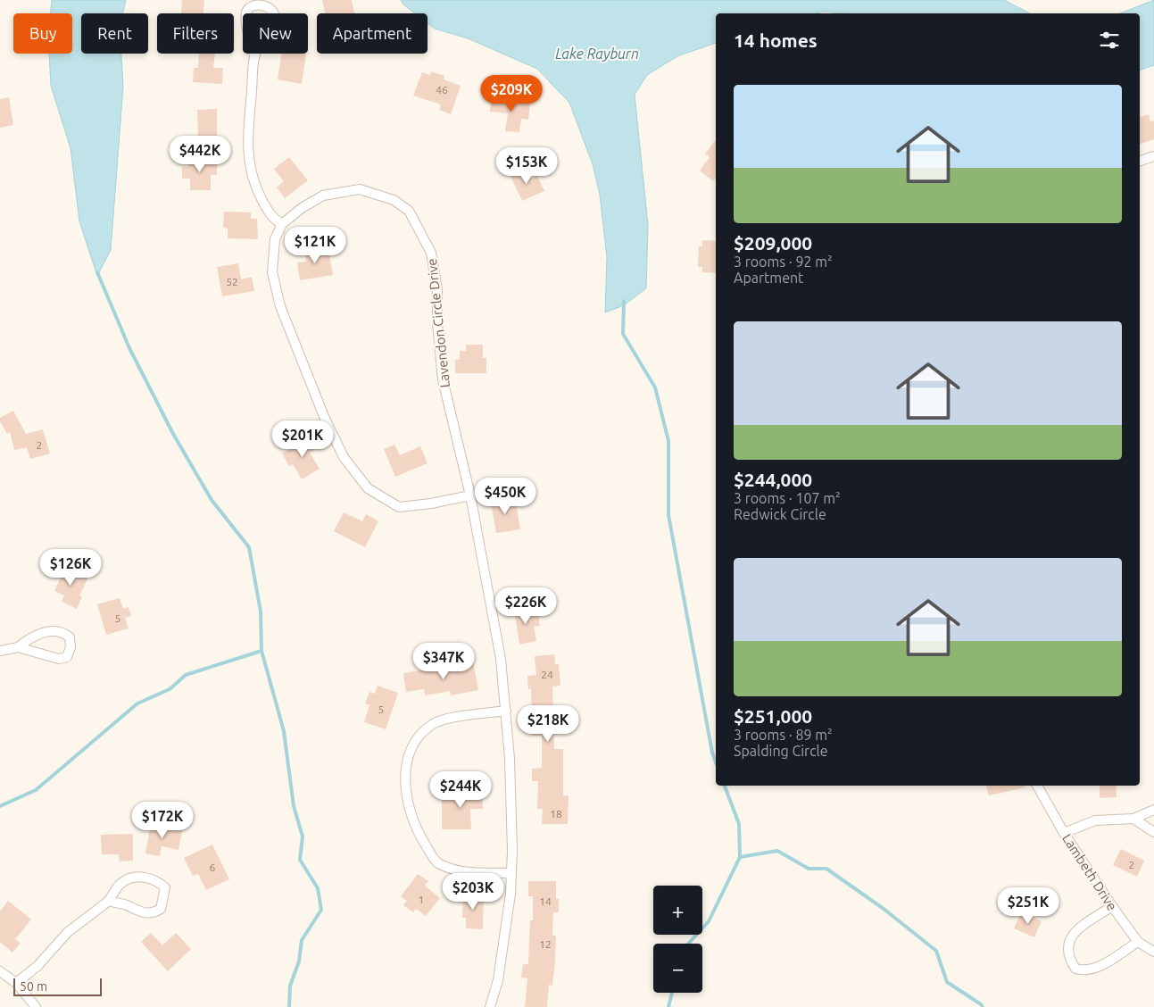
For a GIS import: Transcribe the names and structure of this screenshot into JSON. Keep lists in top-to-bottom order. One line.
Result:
{"streets":{"street":["Lavendon Circle Drive","Lambeth Drive"]},"water":["Lake Rayburn"],"house_numbers":["46","52","2","5","24","5","18","2","6","1","14","12"],"scale_bar":"50 m","page":{"chip":["Buy","Rent","Filters","New","Apartment"],"heading":"14 homes","list":[{"name":"$209,000","note":"3 rooms · 92 m² · Apartment"},{"name":"$244,000","note":"3 rooms · 107 m² · Redwick Circle"},{"name":"$251,000","note":"3 rooms · 89 m² · Spalding Circle"}],"price":["$209K","$442K","$153K","$121K","$201K","$450K","$126K","$226K","$347K","$218K","$244K","$172K","$203K","$251K"],"map_buttons":["+","−"],"scale":"50 m"}}
